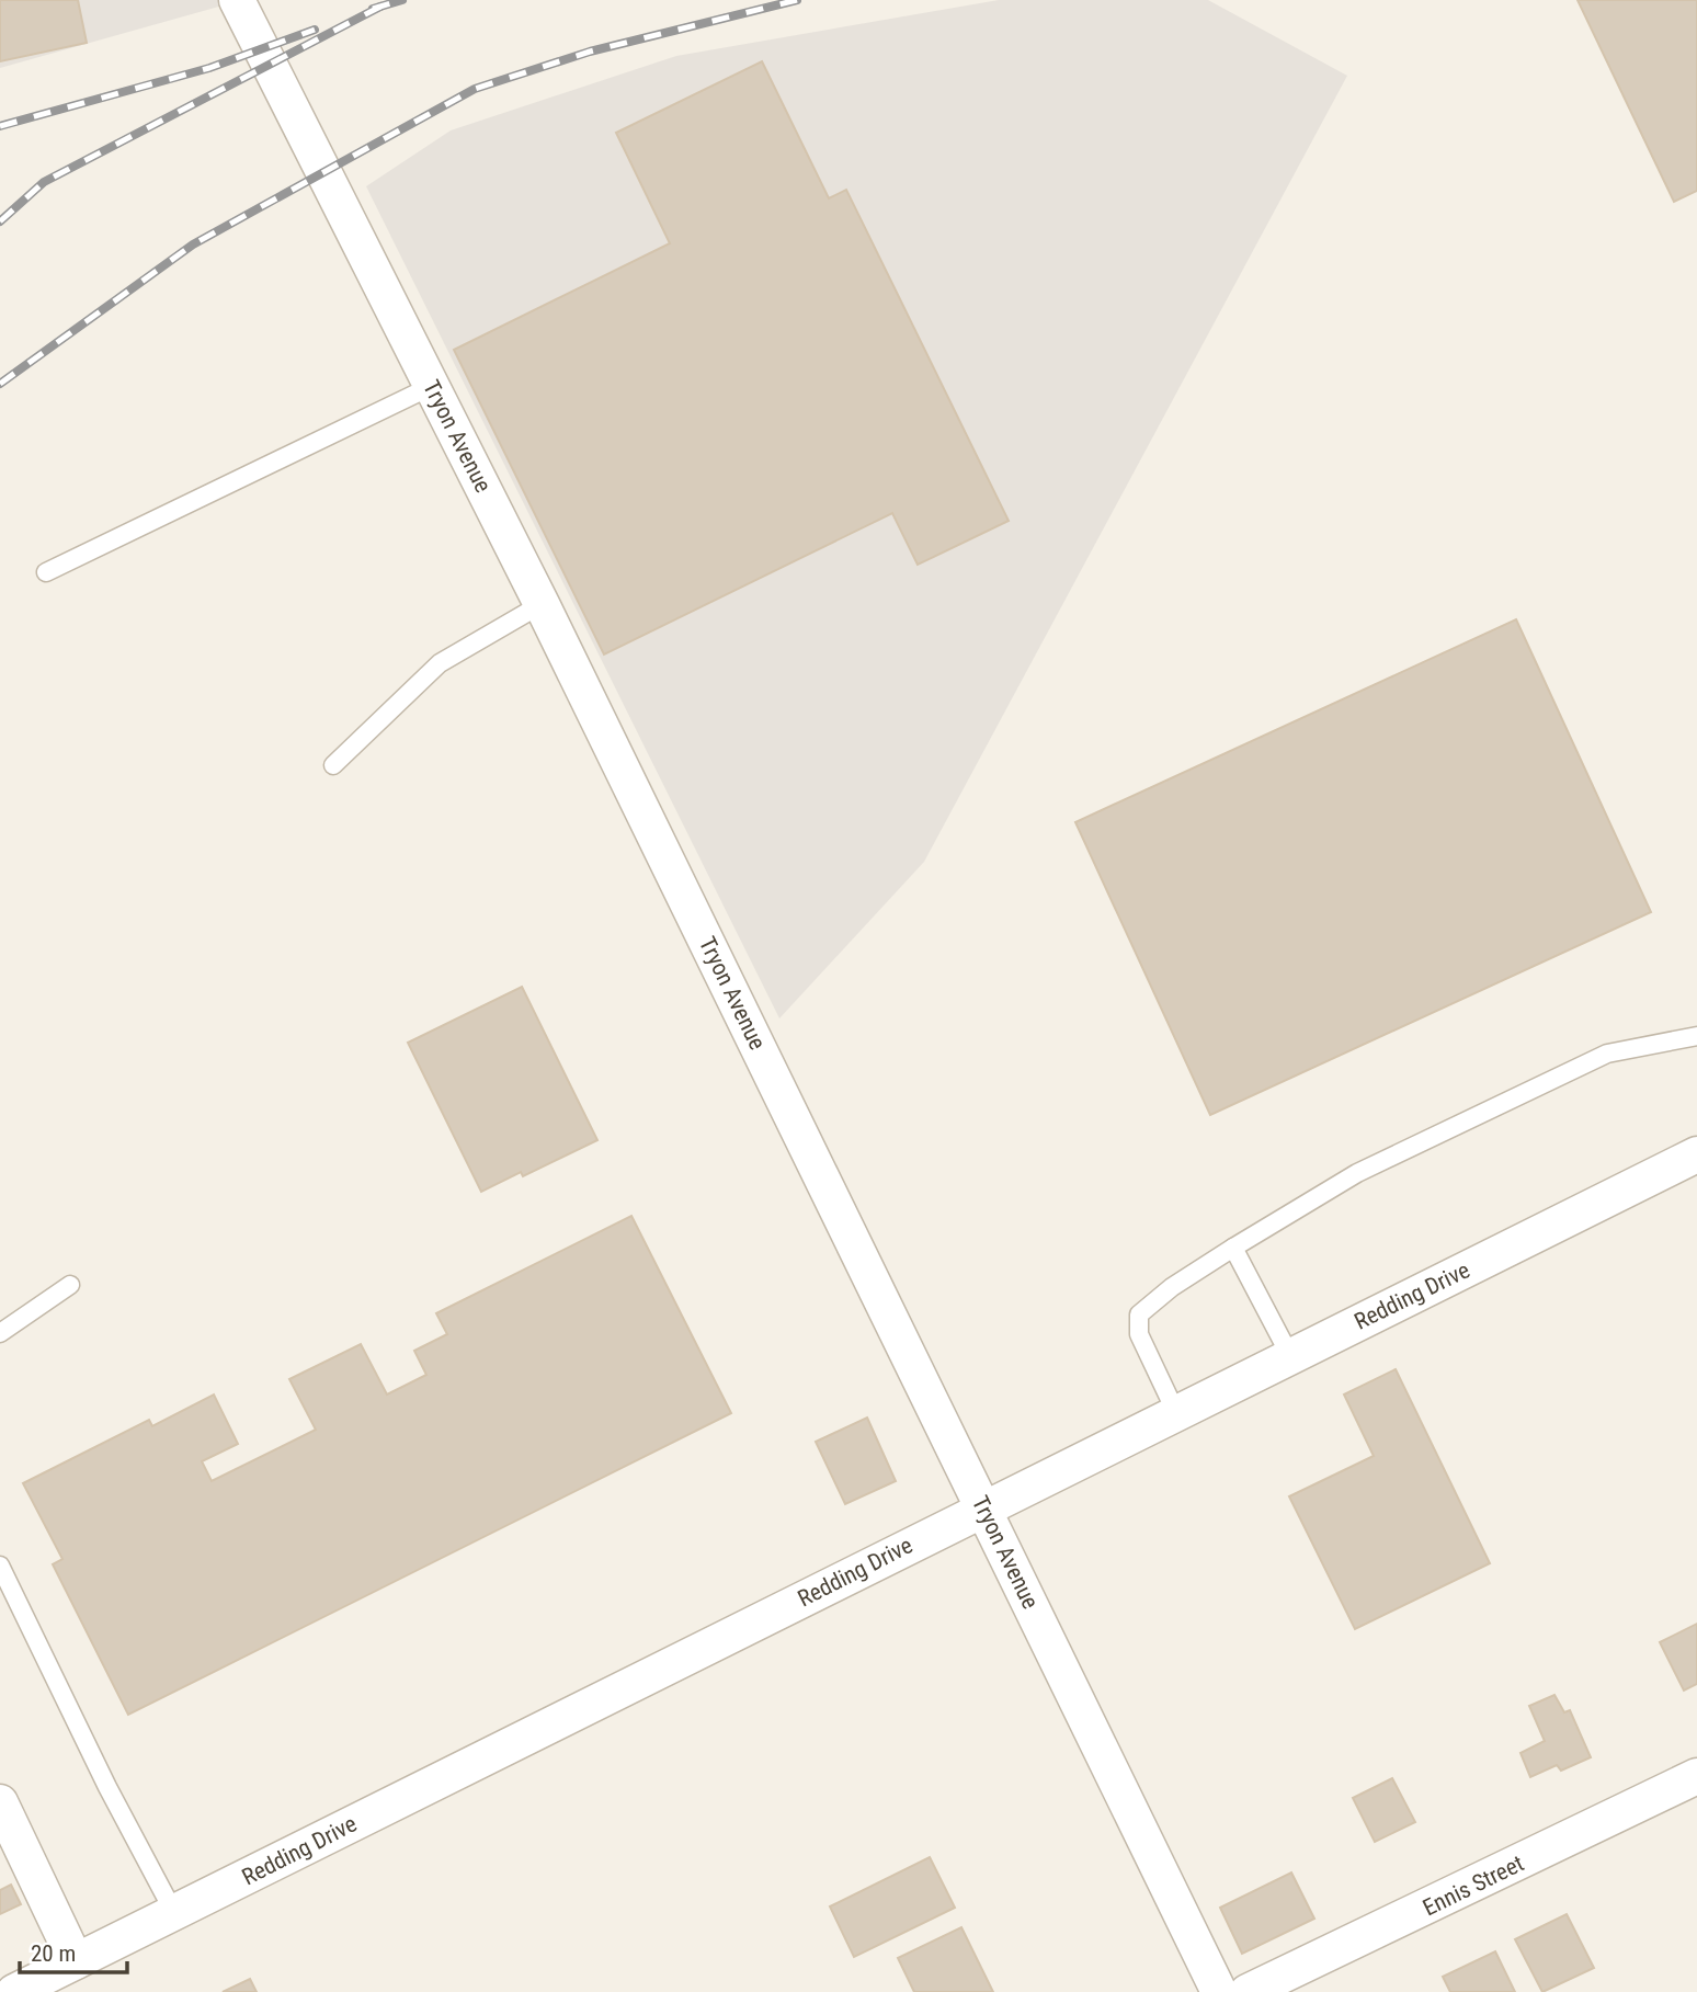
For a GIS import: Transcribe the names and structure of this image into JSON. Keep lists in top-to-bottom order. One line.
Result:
{"streets":{"street":["Tryon Avenue","Redding Drive","Ennis Street"]},"crossings":[["Tryon Avenue","Redding Drive"]],"scale_bar":"20 m"}
